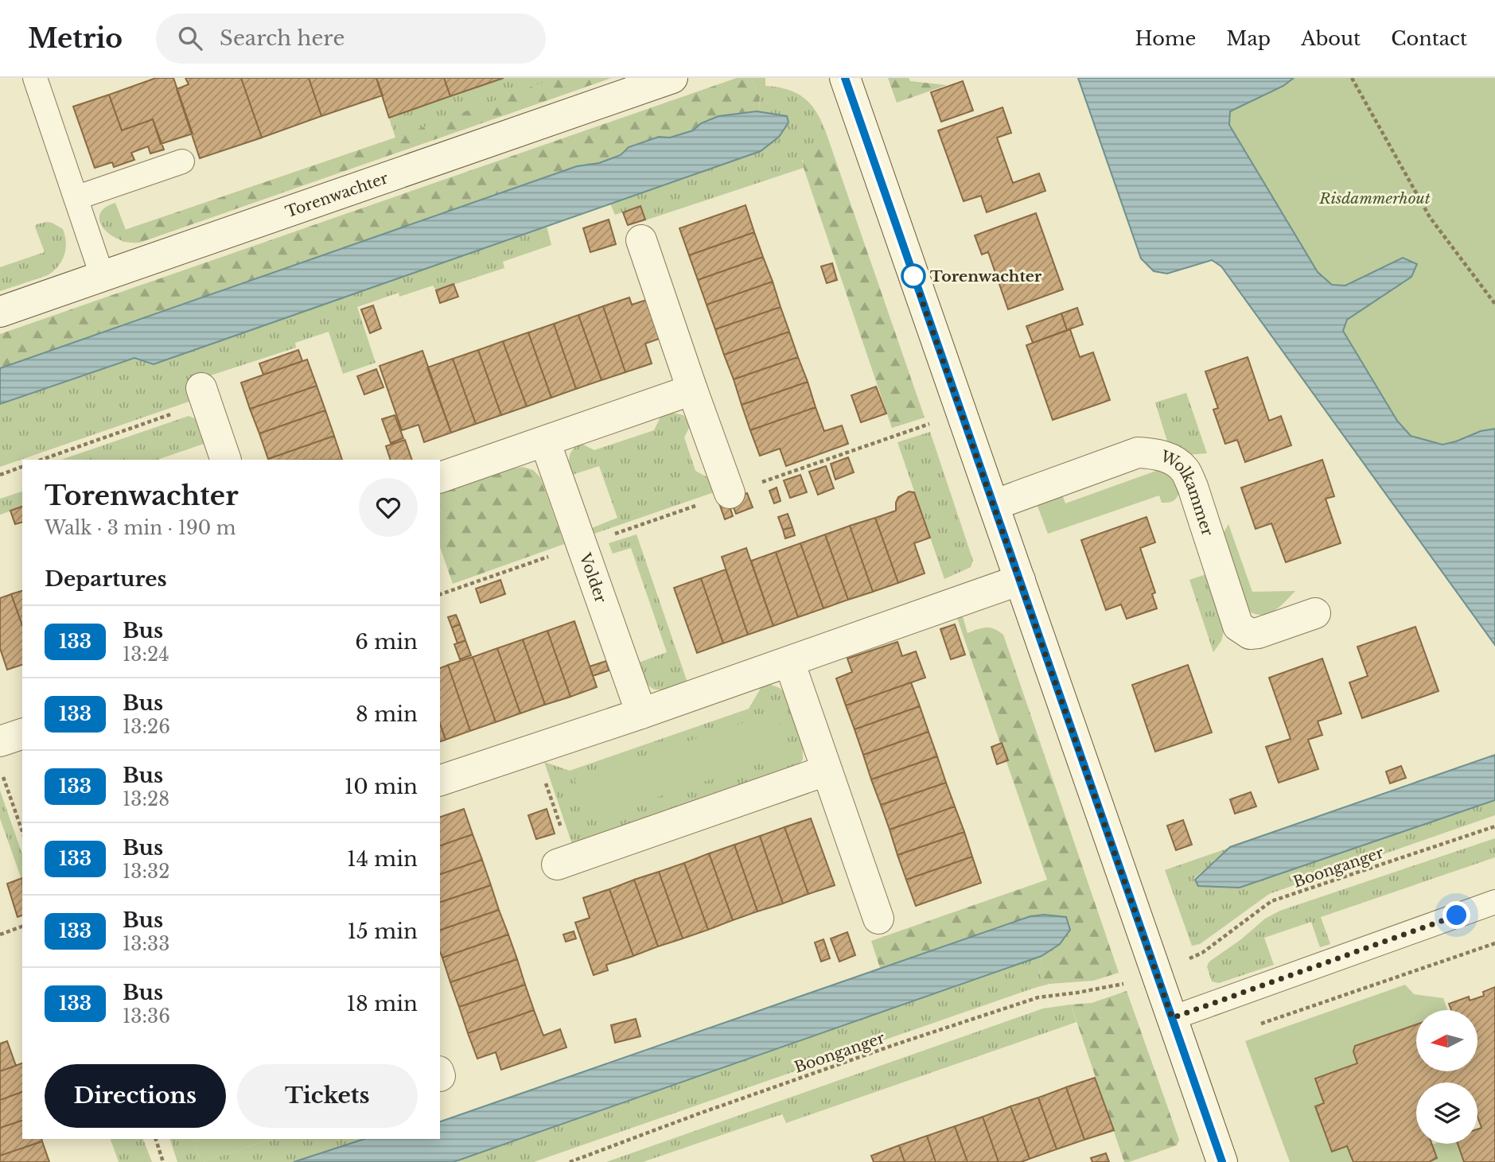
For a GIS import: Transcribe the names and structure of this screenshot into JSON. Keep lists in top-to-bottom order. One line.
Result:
{"streets":{"street":["Torenwachter","Wolkammer","Volder"],"path":["Boonganger"]},"parks":["Risdammerhout"],"places":["Torenwachter"],"lines":["bus line 133"],"north":"left","page":{"header":"Metrio","search":"Search here","nav":["Home","Map","About","Contact"],"heading":[["Torenwachter","Walk · 3 min · 190 m"],"Departures"],"list":[{"mark":"133","name":"Bus","note":"13:24","value":"6 min"},{"mark":"133","name":"Bus","note":"13:26","value":"8 min"},{"mark":"133","name":"Bus","note":"13:28","value":"10 min"},{"mark":"133","name":"Bus","note":"13:32","value":"14 min"},{"mark":"133","name":"Bus","note":"13:33","value":"15 min"},{"mark":"133","name":"Bus","note":"13:36","value":"18 min"}],"buttons":["Directions","Tickets"]}}
